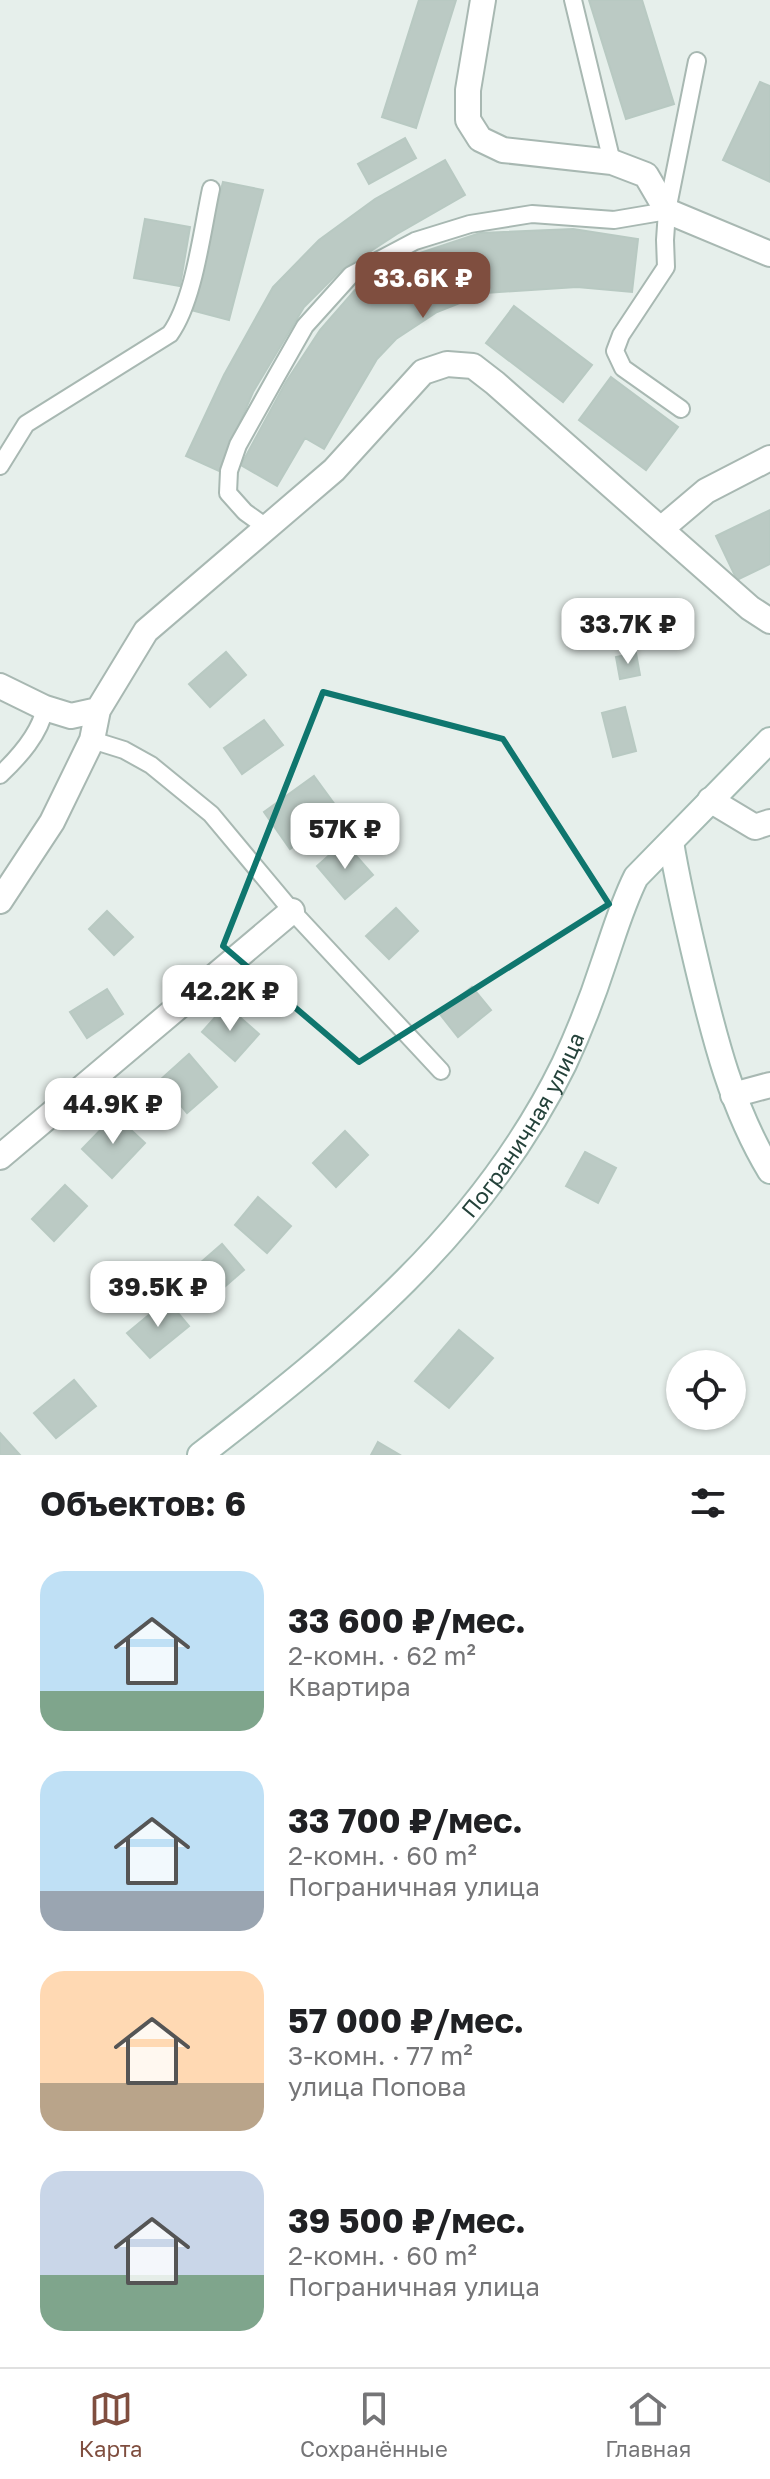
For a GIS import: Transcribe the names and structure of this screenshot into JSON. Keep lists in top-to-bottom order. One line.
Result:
{"streets":{"street":["Пограничная улица"]},"page":{"price":["33.6K ₽","33.7K ₽","57K ₽","42.2K ₽","44.9K ₽","39.5K ₽"],"heading":"Объектов: 6","list":[{"name":"33 600 ₽/мес.","note":"2-комн. · 62 m² · Квартира"},{"name":"33 700 ₽/мес.","note":"2-комн. · 60 m² · Пограничная улица"},{"name":"57 000 ₽/мес.","note":"3-комн. · 77 m² · улица Попова"},{"name":"39 500 ₽/мес.","note":"2-комн. · 60 m² · Пограничная улица"}],"tabs":["Карта","Сохранённые","Главная"]}}
